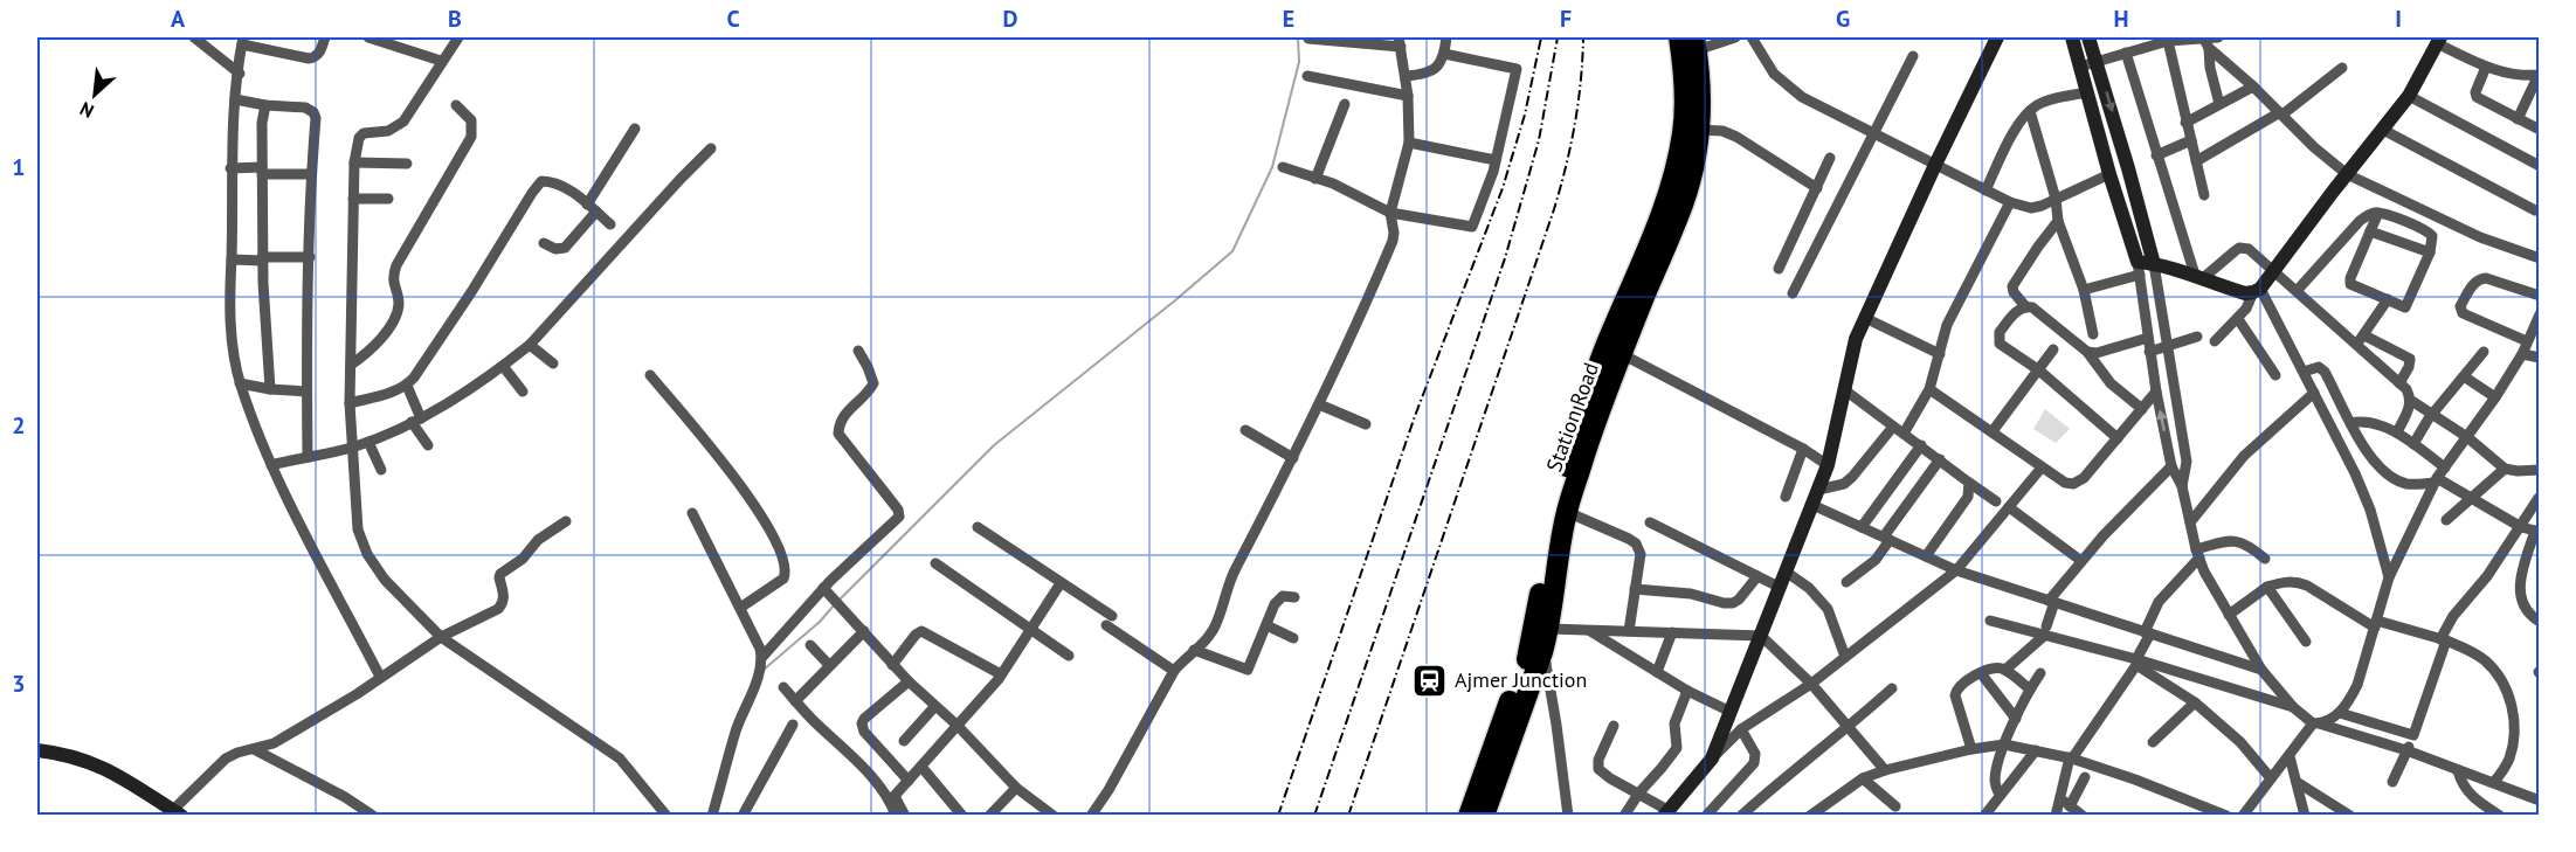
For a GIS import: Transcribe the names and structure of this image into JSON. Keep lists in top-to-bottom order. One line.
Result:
{"streets":{"highway":["Station Road"]},"places":{"station":["Ajmer Junction"]},"north":"bottom left","grid":{"columns":["A","B","C","D","E","F","G","H","I"],"rows":["1","2","3"]}}
